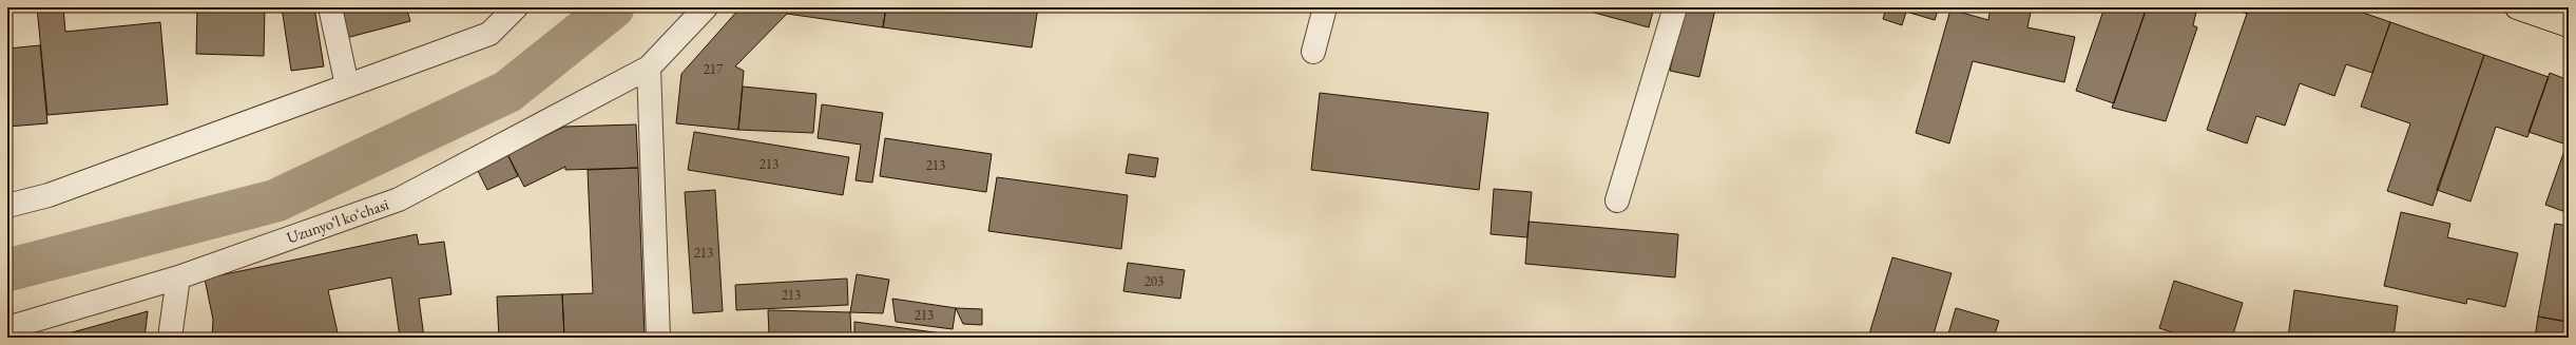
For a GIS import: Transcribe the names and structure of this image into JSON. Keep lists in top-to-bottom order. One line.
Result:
{"streets":{"street":["Uzunyoʻl koʻchasi"]},"house_numbers":["217","213","213","213","203","213","213"]}
